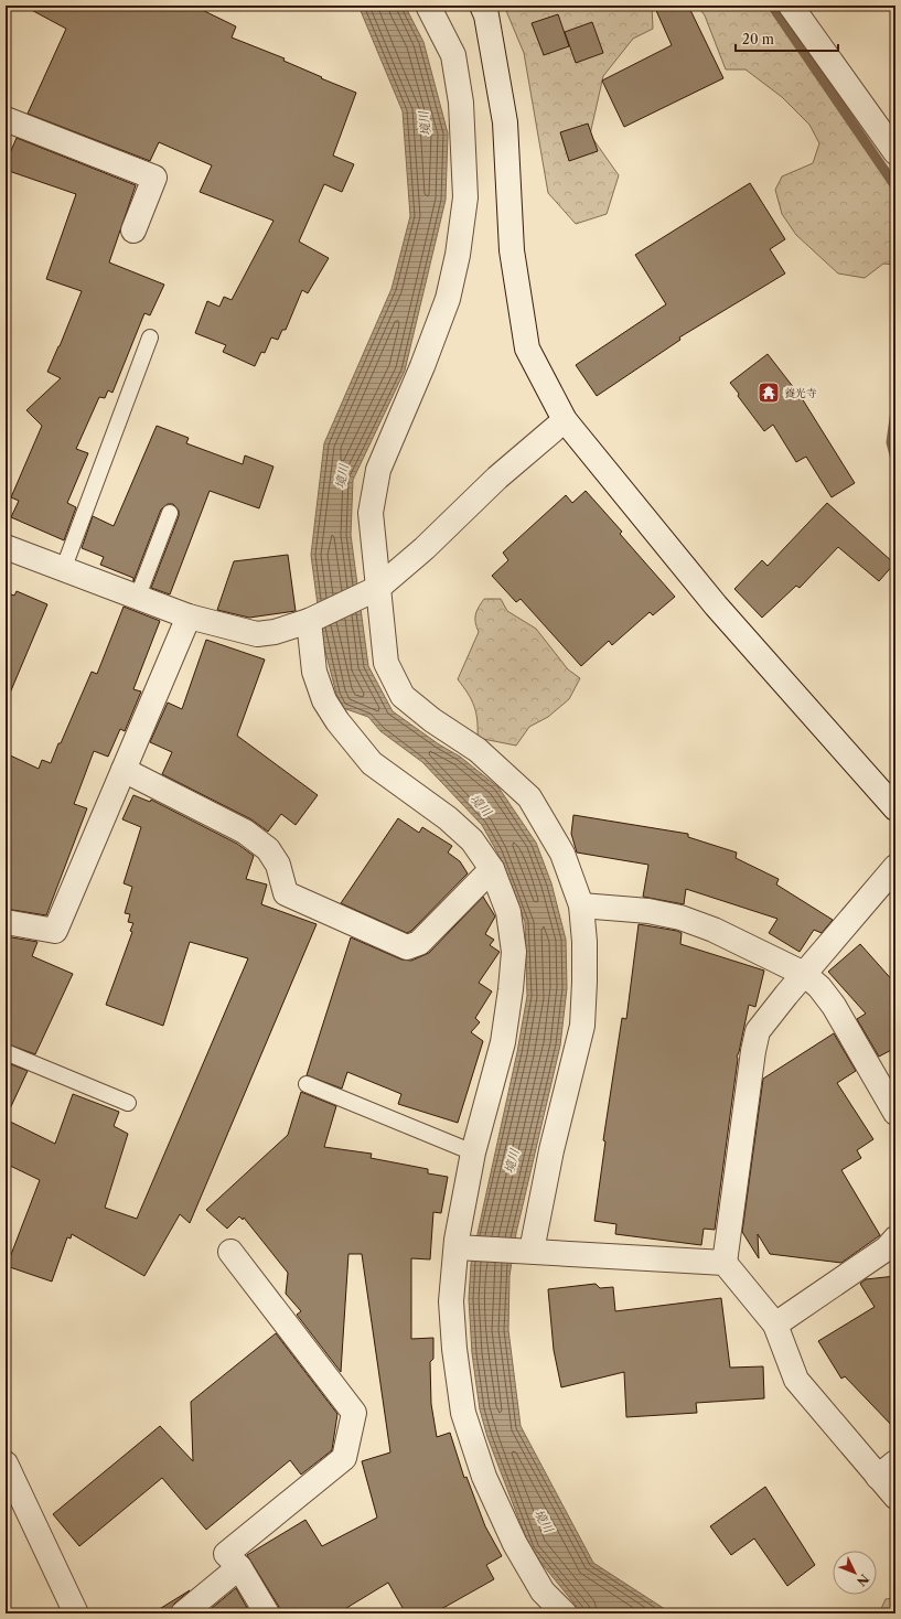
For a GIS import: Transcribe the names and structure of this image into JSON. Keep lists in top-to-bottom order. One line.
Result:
{"water":["境川"],"places":{"temple":["養光寺"]},"scale_bar":"20 m","north":"bottom right"}
